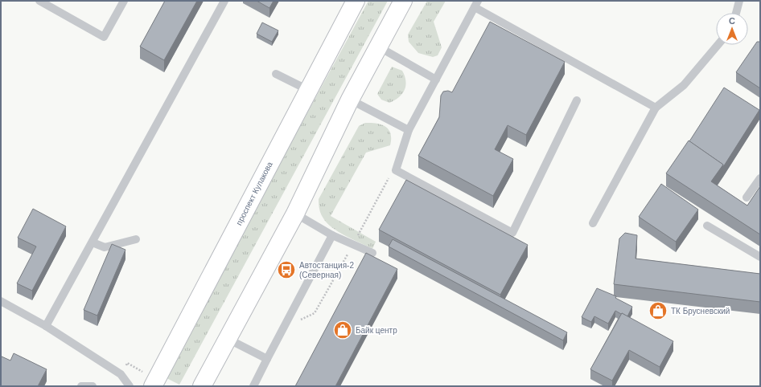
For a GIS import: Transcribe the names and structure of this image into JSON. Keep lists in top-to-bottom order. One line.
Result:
{"streets":{"main road":["проспект Кулакова"]},"places":{"bus stop":["Автостанция-2 (Северная)"],"shop":["ТК Брусневский","Байк центр"]},"north":"top"}
